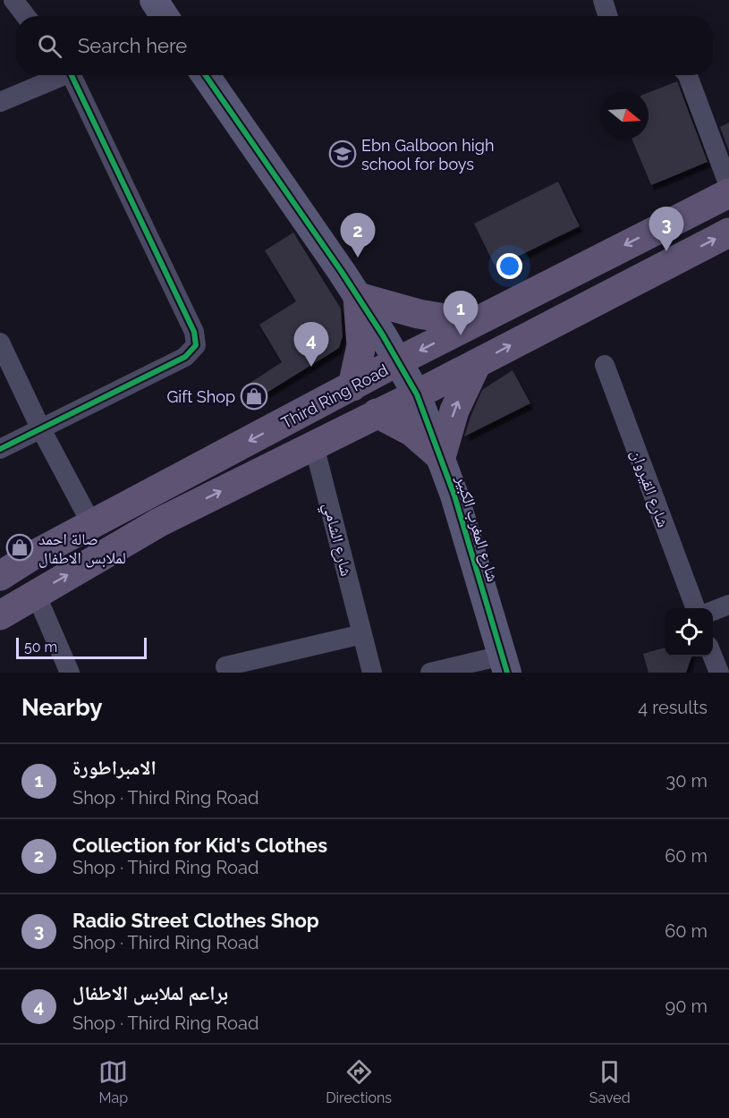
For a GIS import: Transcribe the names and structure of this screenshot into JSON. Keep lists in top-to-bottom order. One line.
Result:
{"streets":{"main road":["Third Ring Road"],"street":["شارع القيروان","شارع المغرب الكبير","شارع الشامي"]},"crossings":[["Third Ring Road","شارع المغرب الكبير"],["Third Ring Road","شارع الشامي"]],"places":{"school or university":["Ebn Galboon high school for boys"],"shop":["Gift Shop","صالة احمد لملابس الاطفال"]},"scale_bar":"50 m","north":"right","page":{"search":"Search here","pins":["3","2","1","4"],"scale":"50 m","heading":["Nearby","4 results"],"list":[{"mark":"1","name":"الامبراطورة","note":"Shop · Third Ring Road","value":"30 m"},{"mark":"2","name":"Collection for Kid's Clothes","note":"Shop · Third Ring Road","value":"60 m"},{"mark":"3","name":"Radio Street Clothes Shop","note":"Shop · Third Ring Road","value":"60 m"},{"mark":"4","name":"براعم لملابس الاطفال","note":"Shop · Third Ring Road","value":"90 m"}],"nav":["Map","Directions","Saved"]}}
